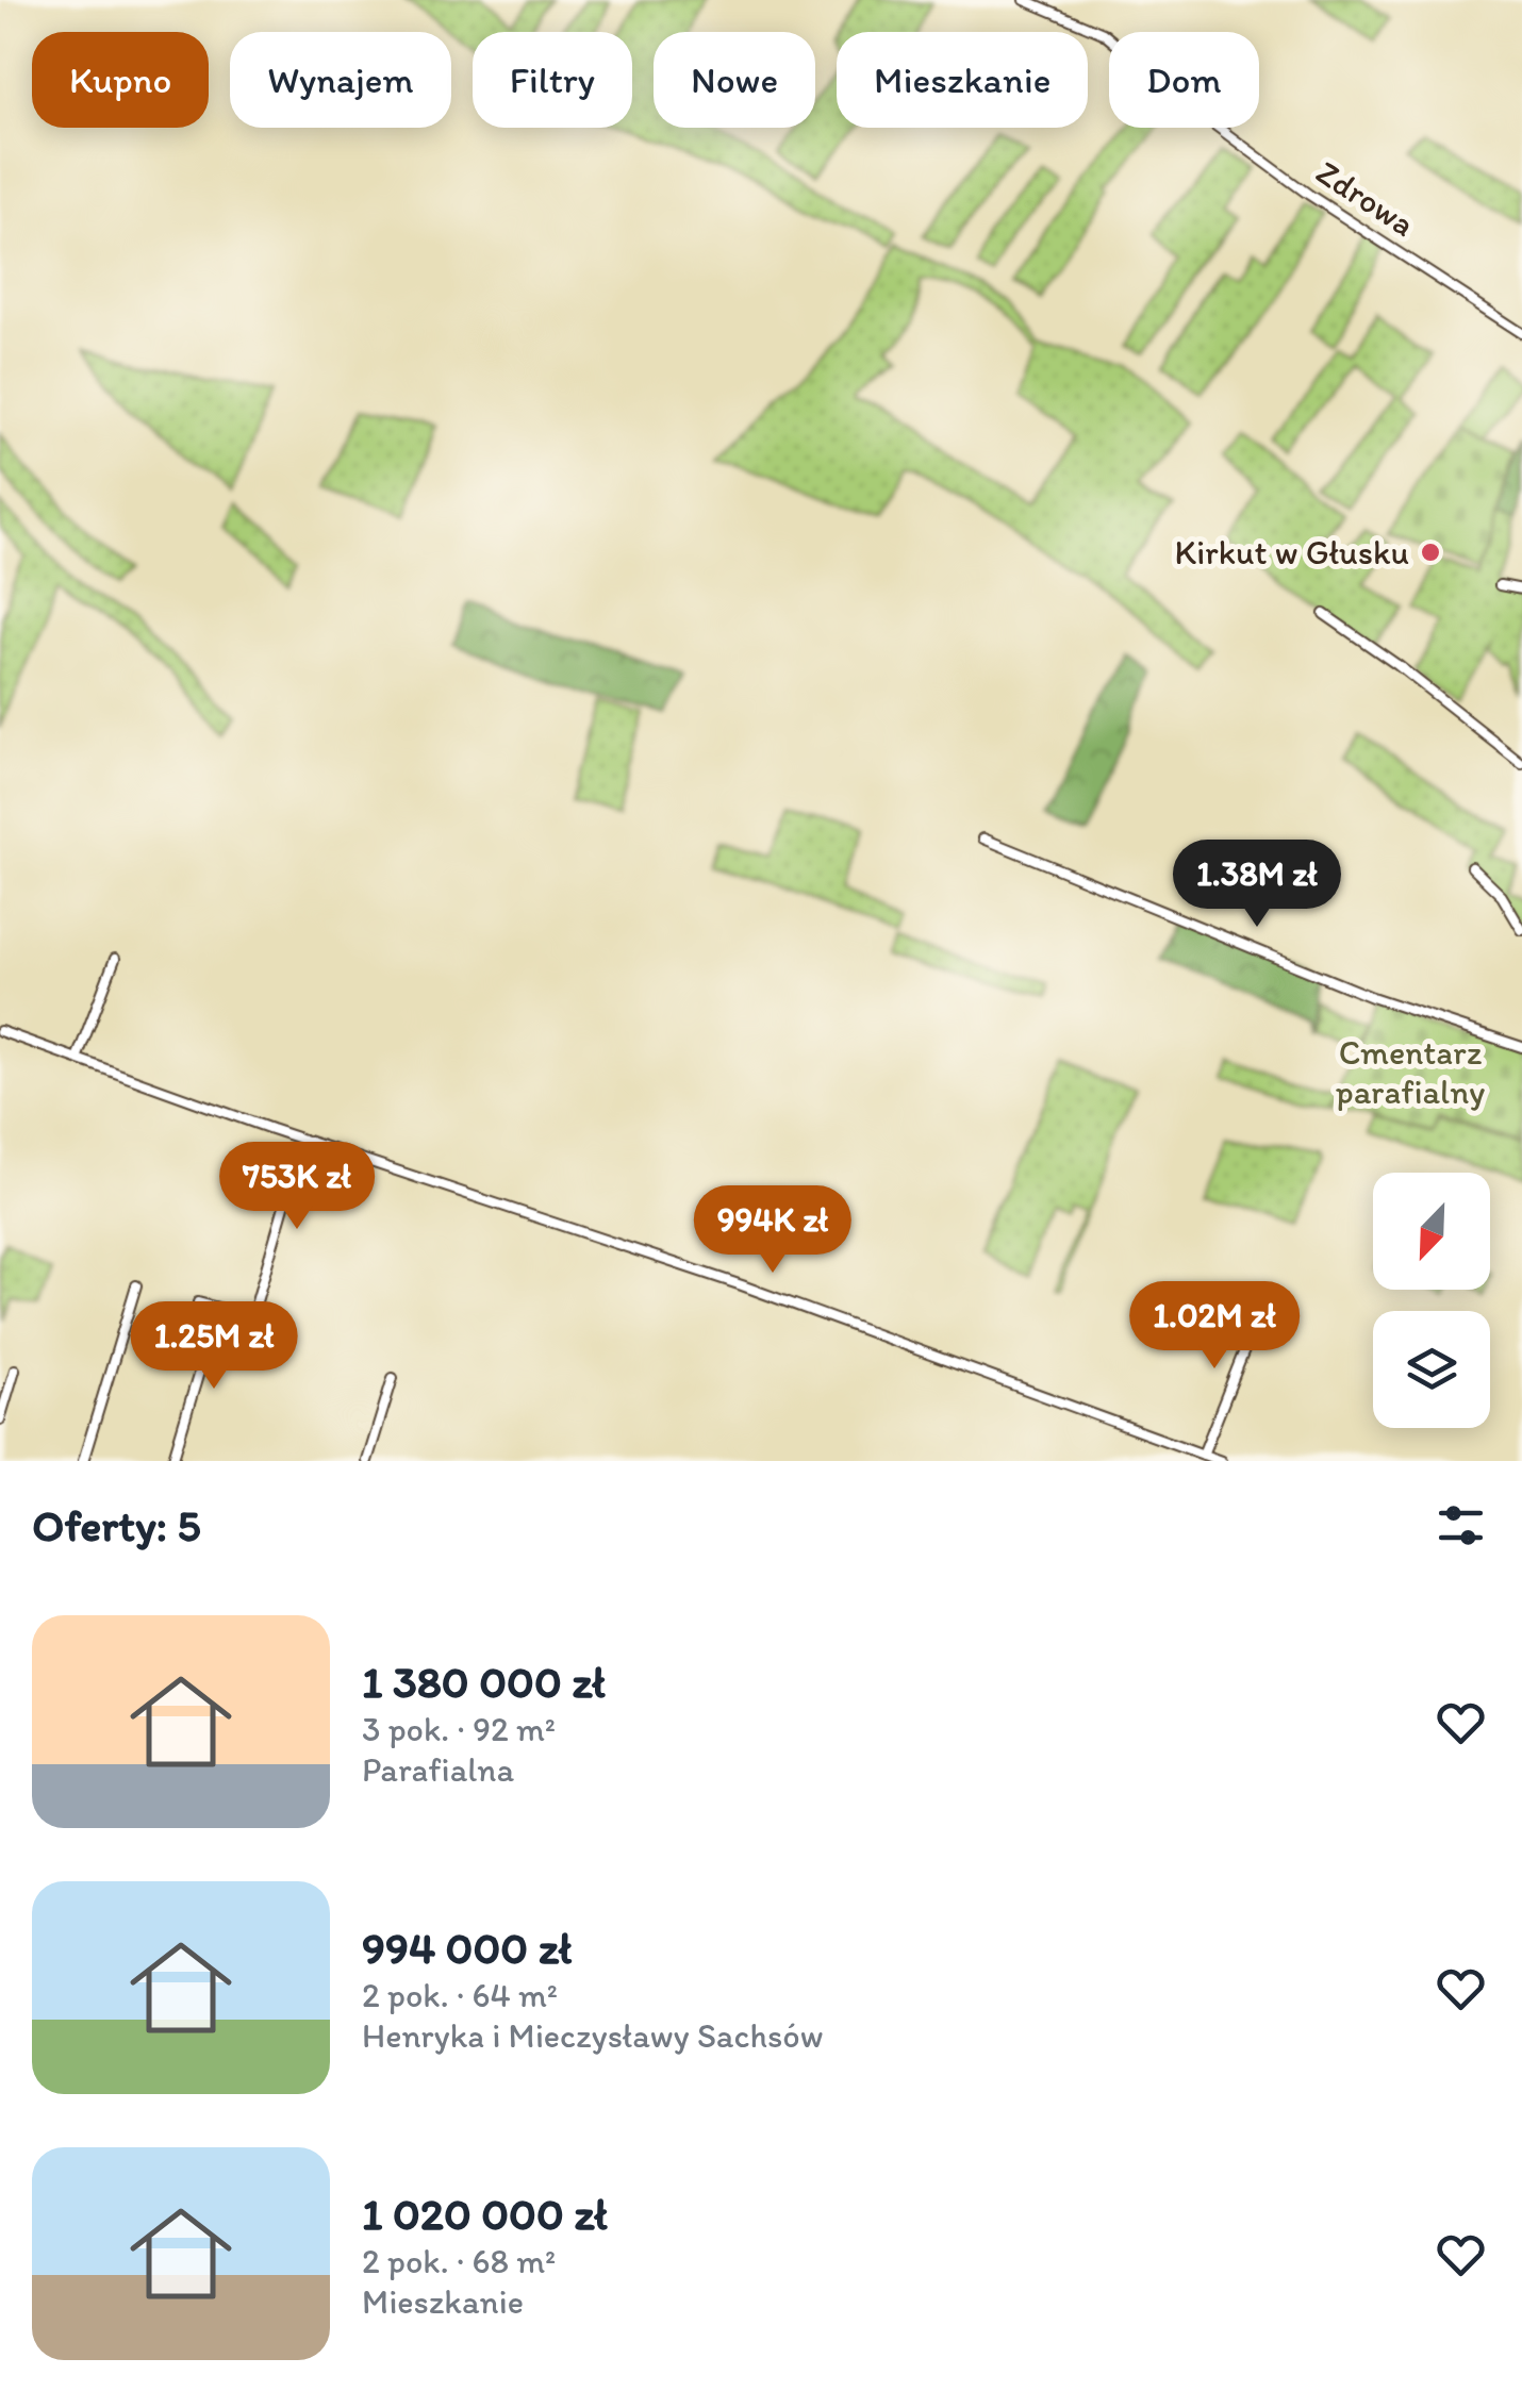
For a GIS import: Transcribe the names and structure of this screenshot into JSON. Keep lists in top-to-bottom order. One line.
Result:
{"streets":{"street":["Zdrowa"]},"parks":["Cmentarz parafialny"],"places":["Kirkut w Głusku"],"north":"bottom left","page":{"chip":["Kupno","Wynajem","Filtry","Nowe","Mieszkanie","Dom"],"price":["1.38M zł","753K zł","994K zł","1.02M zł","1.25M zł"],"heading":"Oferty: 5","list":[{"name":"1 380 000 zł","note":"3 pok. · 92 m² · Parafialna"},{"name":"994 000 zł","note":"2 pok. · 64 m² · Henryka i Mieczysławy Sachsów"},{"name":"1 020 000 zł","note":"2 pok. · 68 m² · Mieszkanie"}]}}
